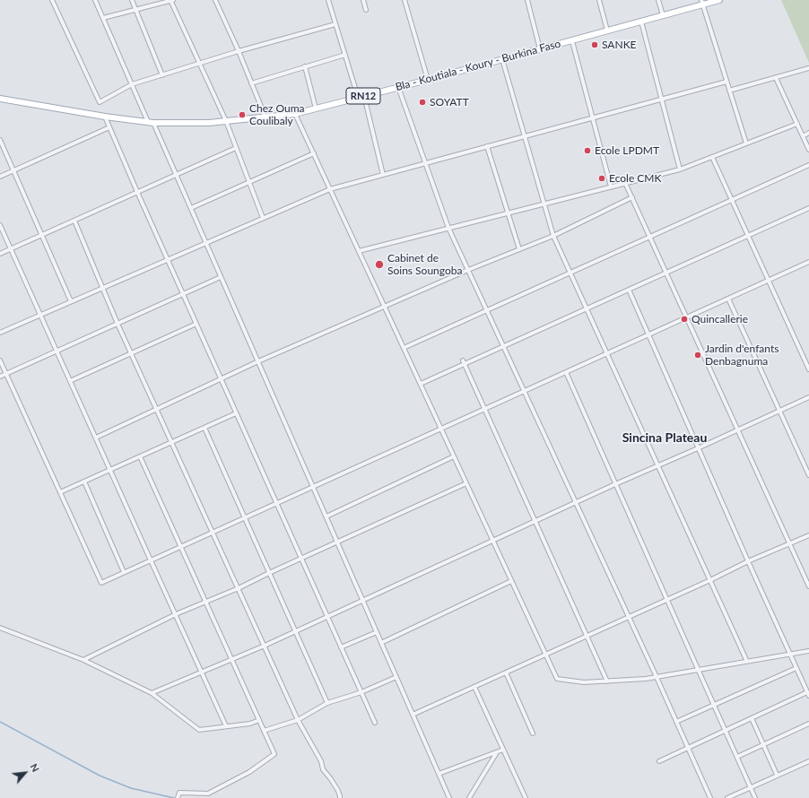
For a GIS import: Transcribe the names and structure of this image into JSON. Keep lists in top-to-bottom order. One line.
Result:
{"streets":{"main road":["Bla - Koutiala - Koury - Burkina Faso","RN12"]},"districts":["Sincina Plateau"],"places":["SANKE","SOYATT","Chez Ouma Coulibaly","Ecole LPDMT","Ecole CMK","Cabinet de Soins Soungoba","Quincallerie","Jardin d'enfants Denbagnuma"],"north":"top right"}
